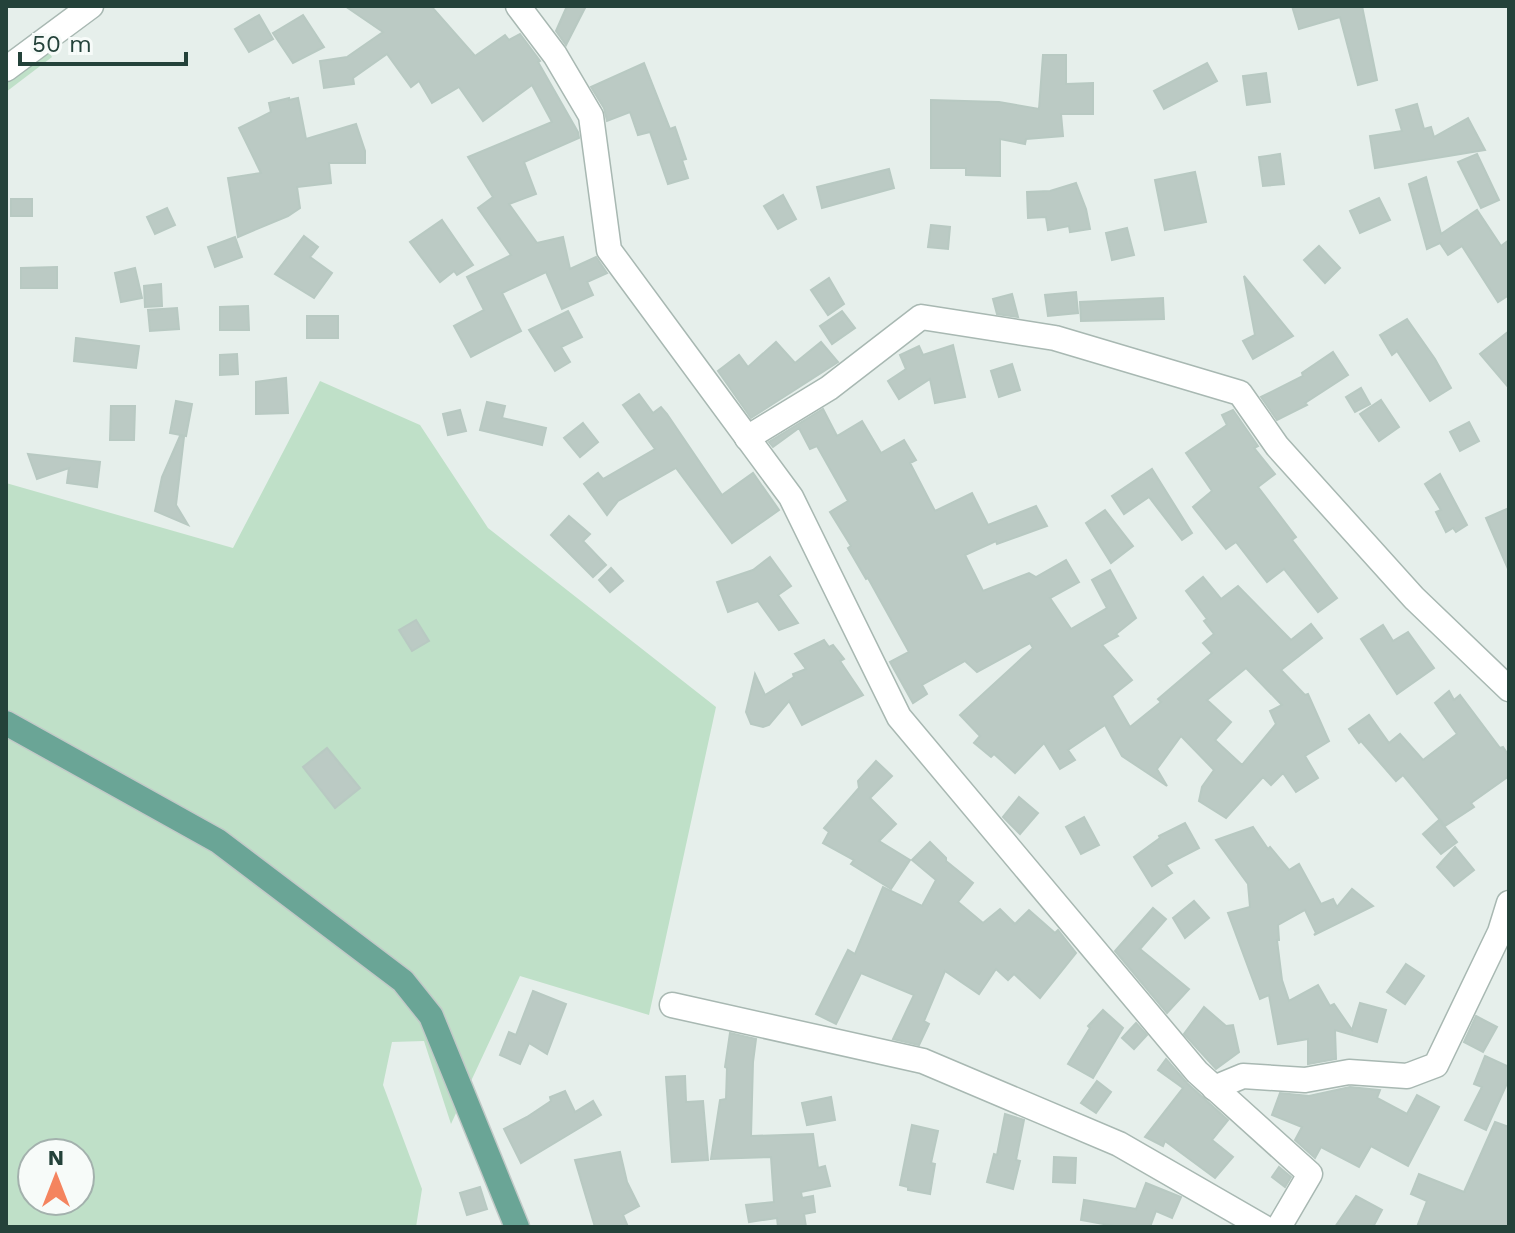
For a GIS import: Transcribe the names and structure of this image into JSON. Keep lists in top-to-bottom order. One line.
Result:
{"scale_bar":"50 m","north":"top"}
